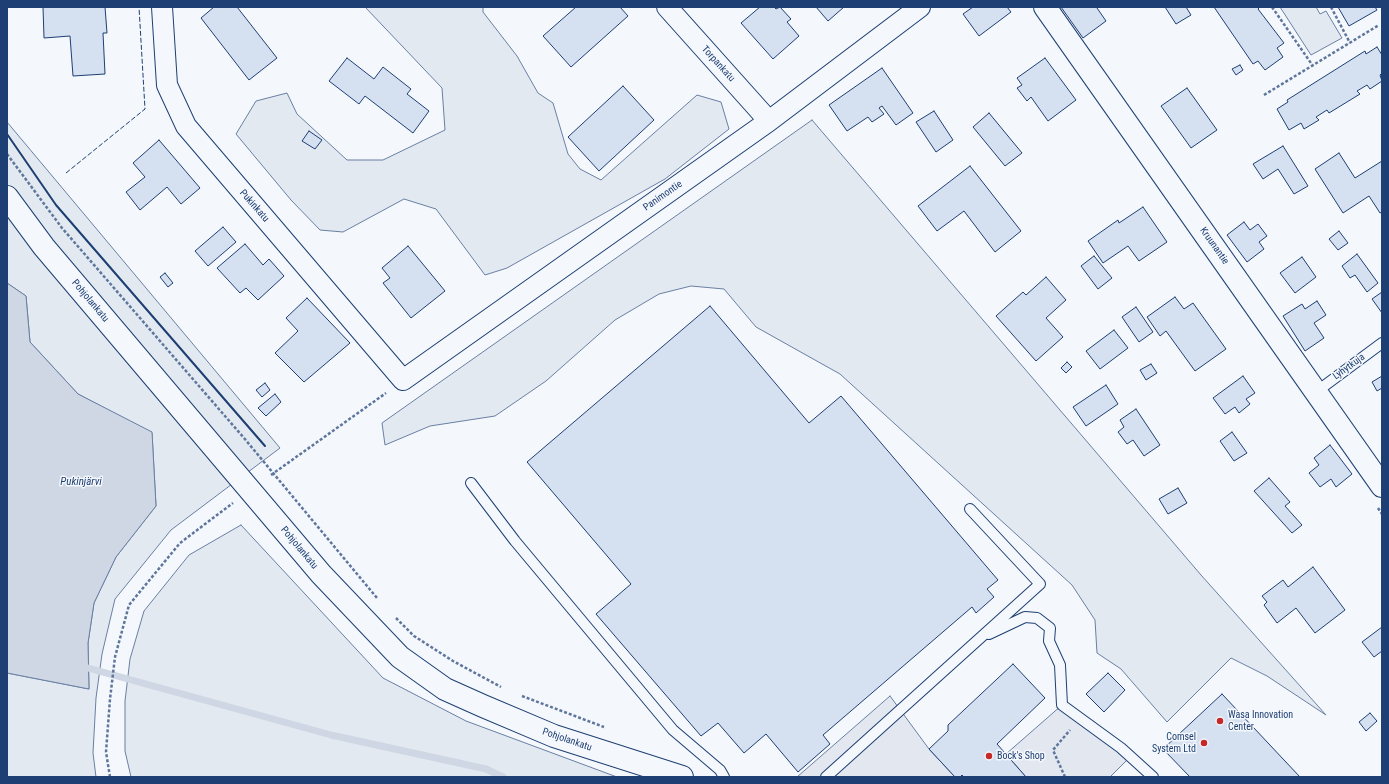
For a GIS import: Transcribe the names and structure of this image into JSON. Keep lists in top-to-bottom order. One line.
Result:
{"streets":{"main road":["Kruunantie","Pohjolankatu"],"street":["Torpankatu","Panimontie","Pukinkatu"],"lane":["Lyhytkuja"]},"crossings":[["Torpankatu","Panimontie"],["Panimontie","Pukinkatu"],["Kruunantie","Lyhytkuja"]],"water":["Pukinjärvi"],"places":["Wasa Innovation Center","Comsel System Ltd","Bock's Shop"]}
